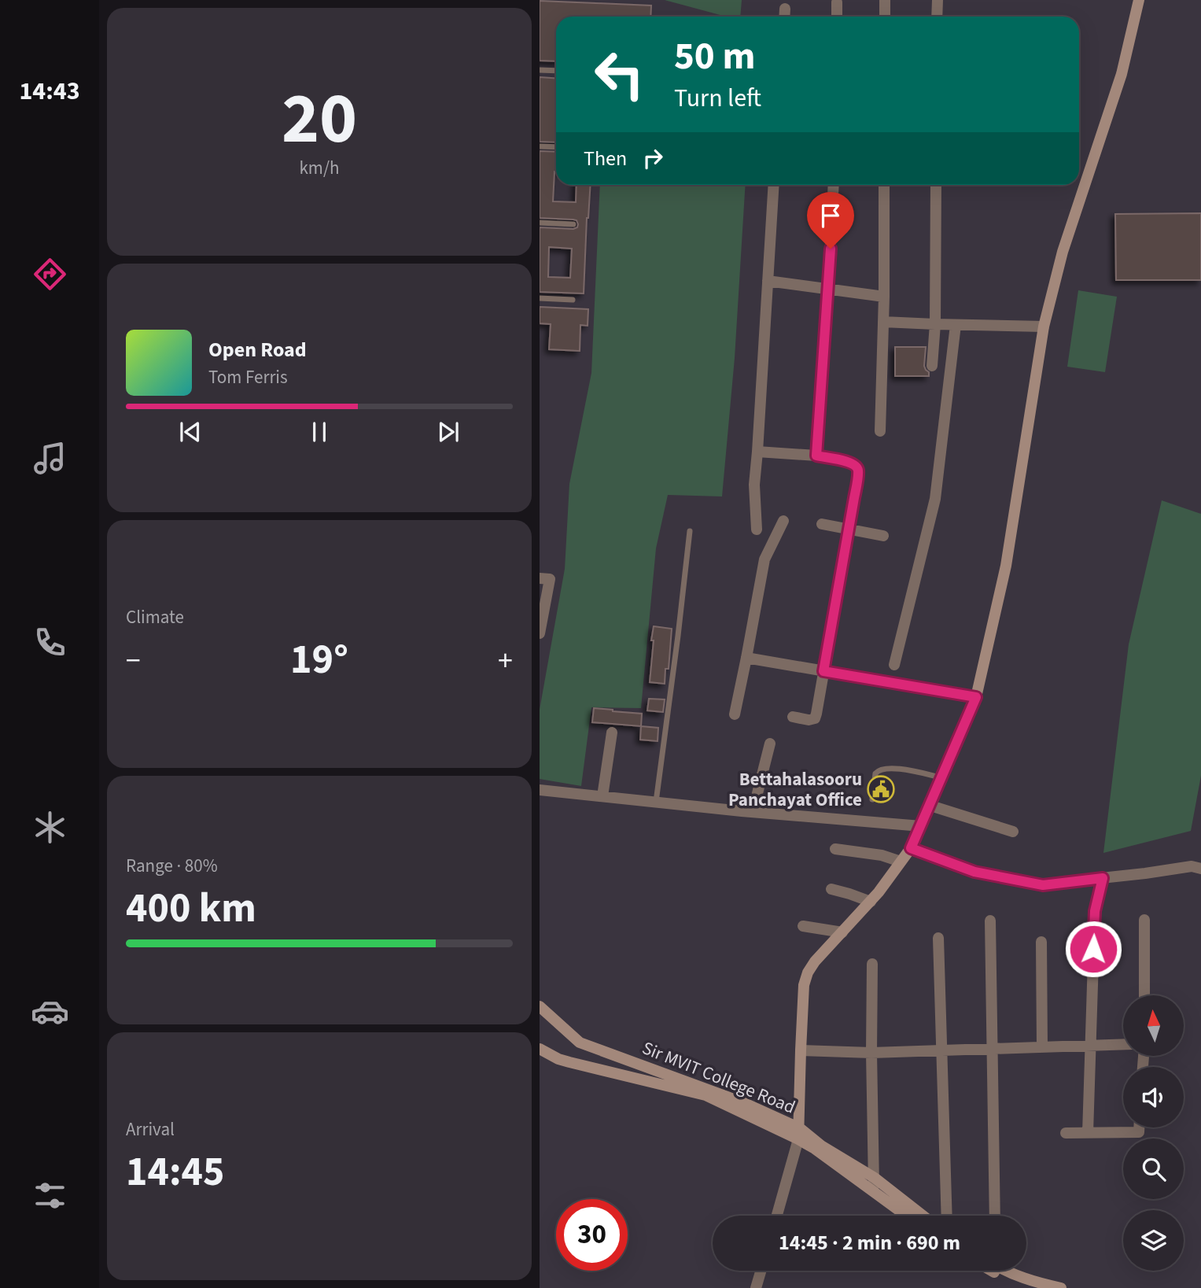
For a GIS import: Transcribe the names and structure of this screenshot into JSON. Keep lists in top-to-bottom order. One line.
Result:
{"streets":{"street":["Sir MVIT College Road"]},"places":{"public building":["Bettahalasooru Panchayat Office"]},"north":"top","page":{"tabs":"14:43","tile":[["20","km/h"],"Climate",["Range · 80%","400 km"],["Arrival","14:45"]],"turn":["50 m","Turn left"],"then":"Then","song":["Open Road","Tom Ferris"],"heat":["−","19°","+"],"limit":"30","trip":"14:45 · 2 min · 690 m"}}
